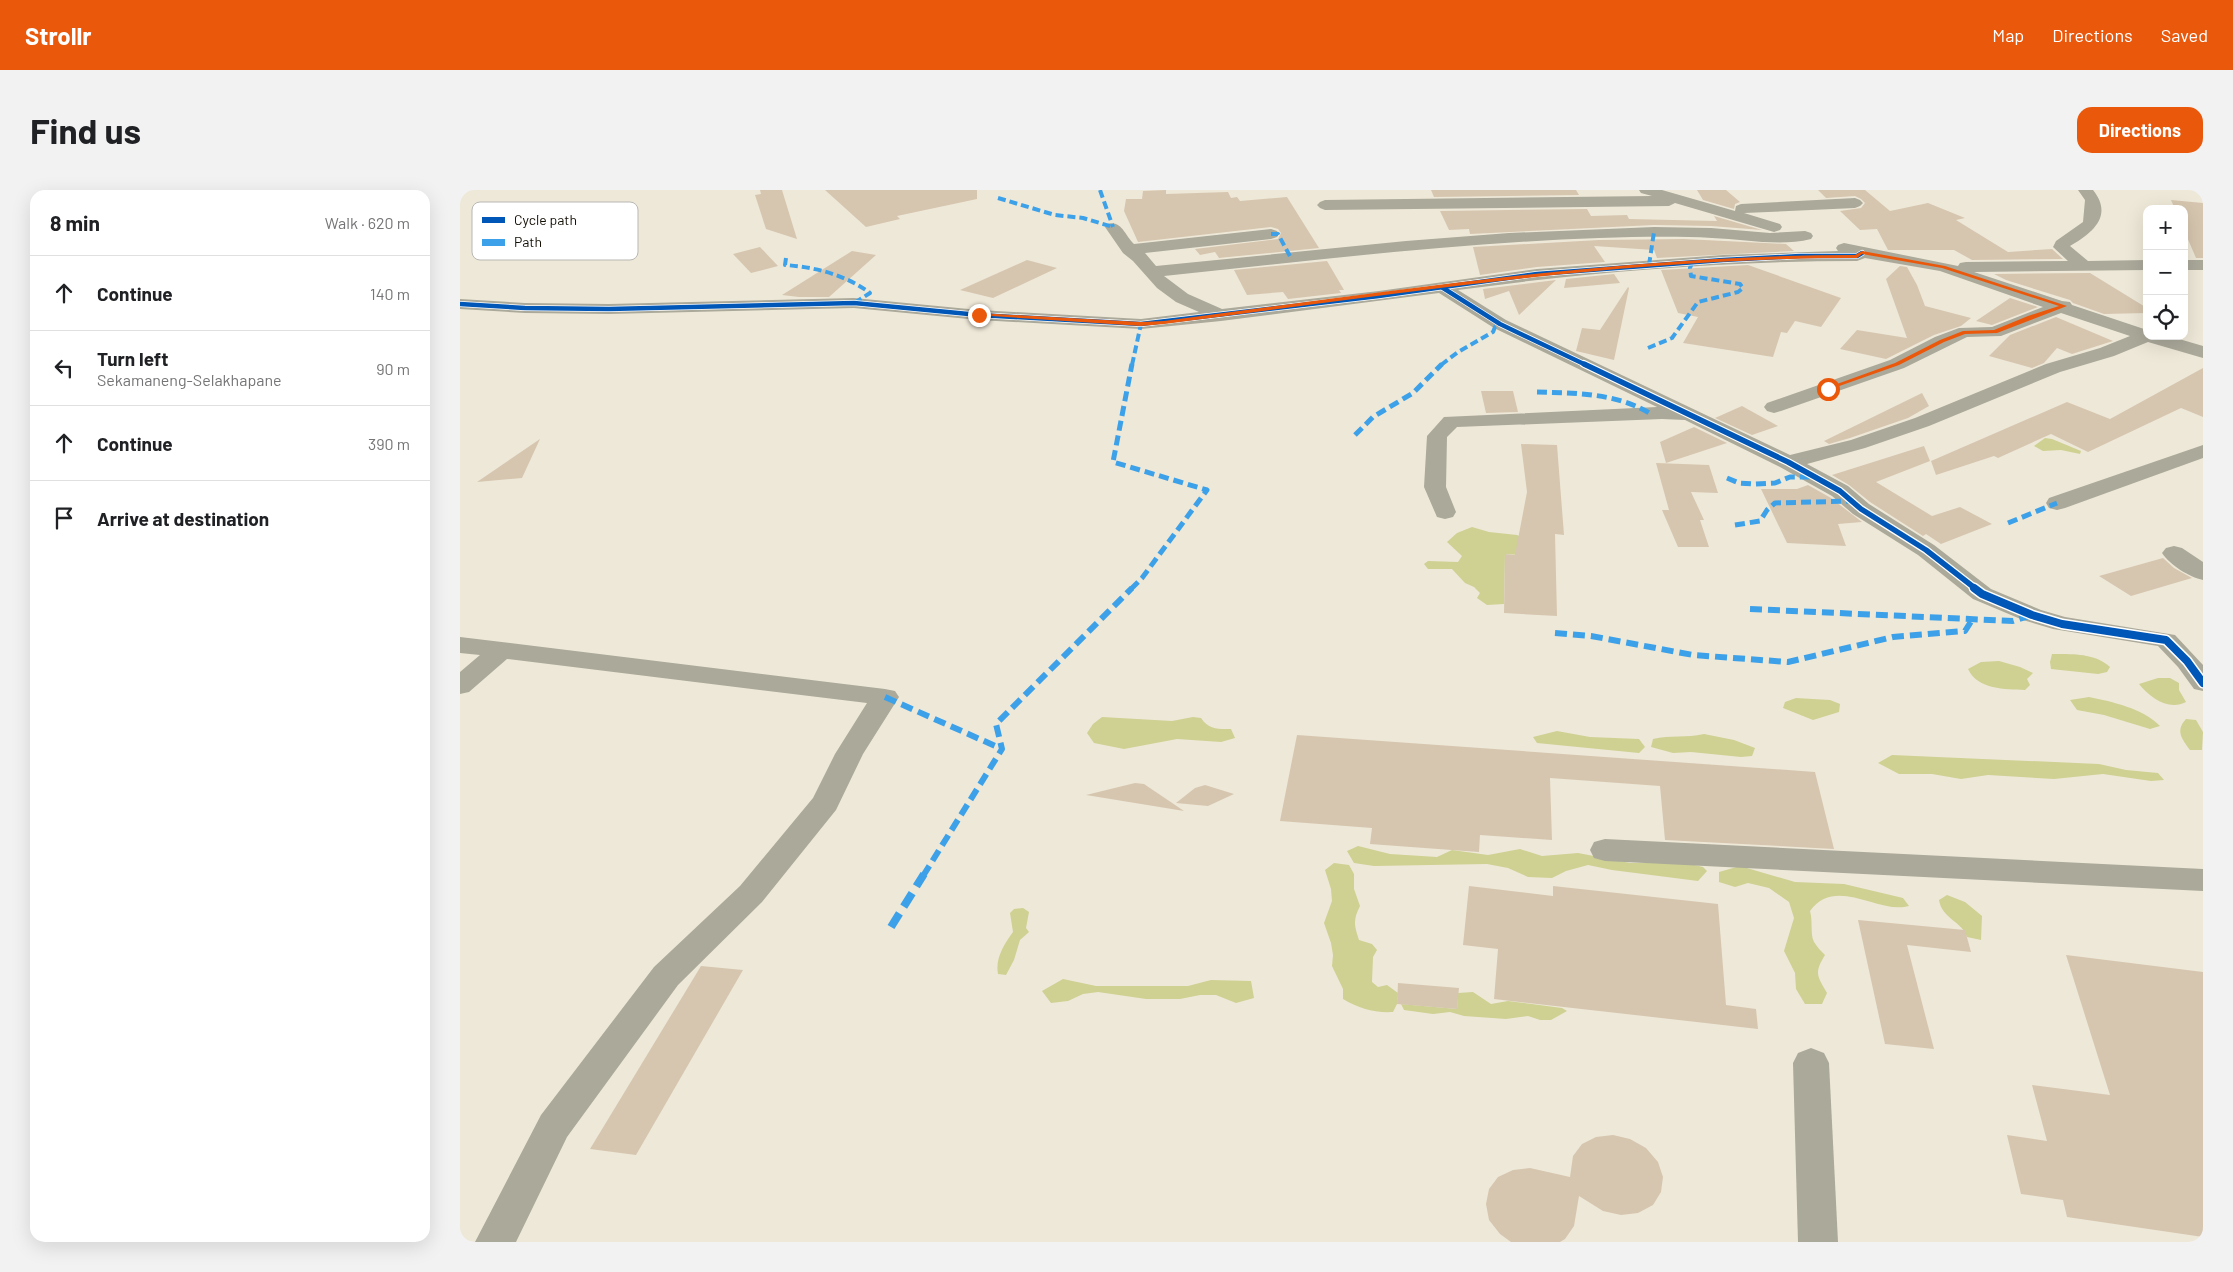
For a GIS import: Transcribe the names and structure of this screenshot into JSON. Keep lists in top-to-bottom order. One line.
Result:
{"legend":["Cycle path","Path"],"page":{"header":"Strollr","nav":["Map","Directions","Saved"],"buttons":"Directions","title":"Find us","heading":["8 min","Walk · 620 m"],"map_buttons":["+","−"],"list":[["Continue","140 m"],["Turn left","Sekamaneng-Selakhapane","90 m"],["Continue","390 m"],"Arrive at destination"]}}
